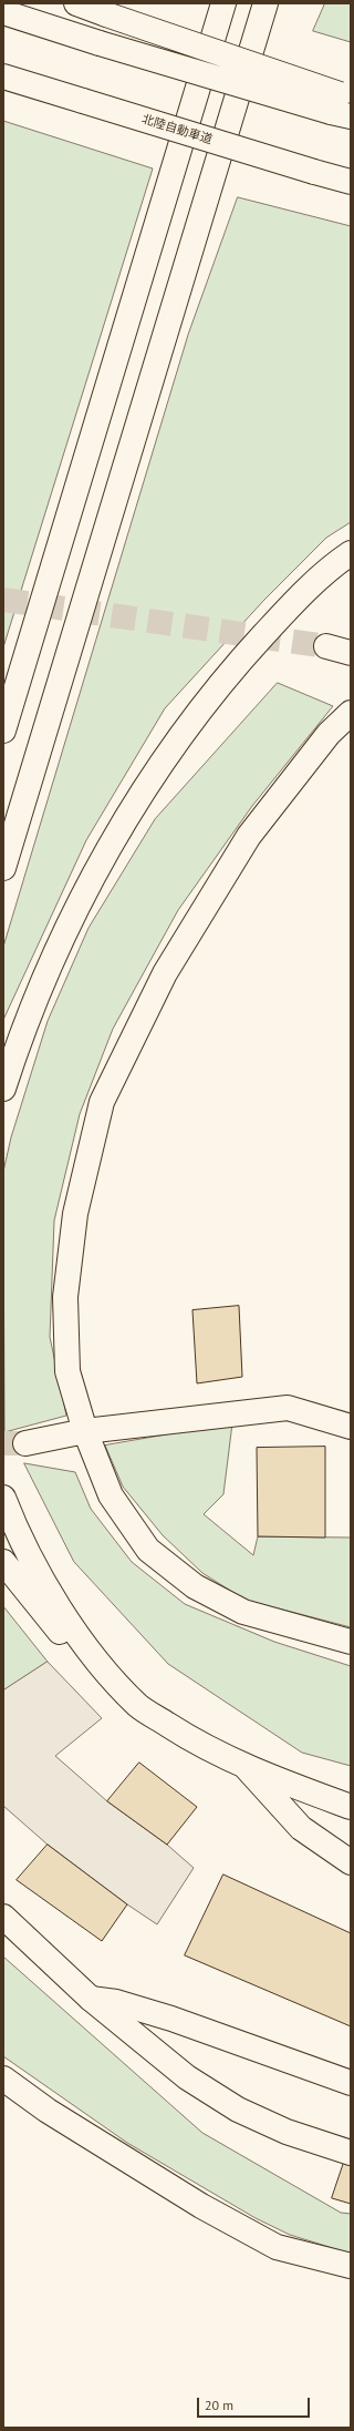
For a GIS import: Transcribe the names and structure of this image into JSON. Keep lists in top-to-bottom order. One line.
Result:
{"streets":{"main road":["北陸自動車道"]},"scale_bar":"20 m"}
